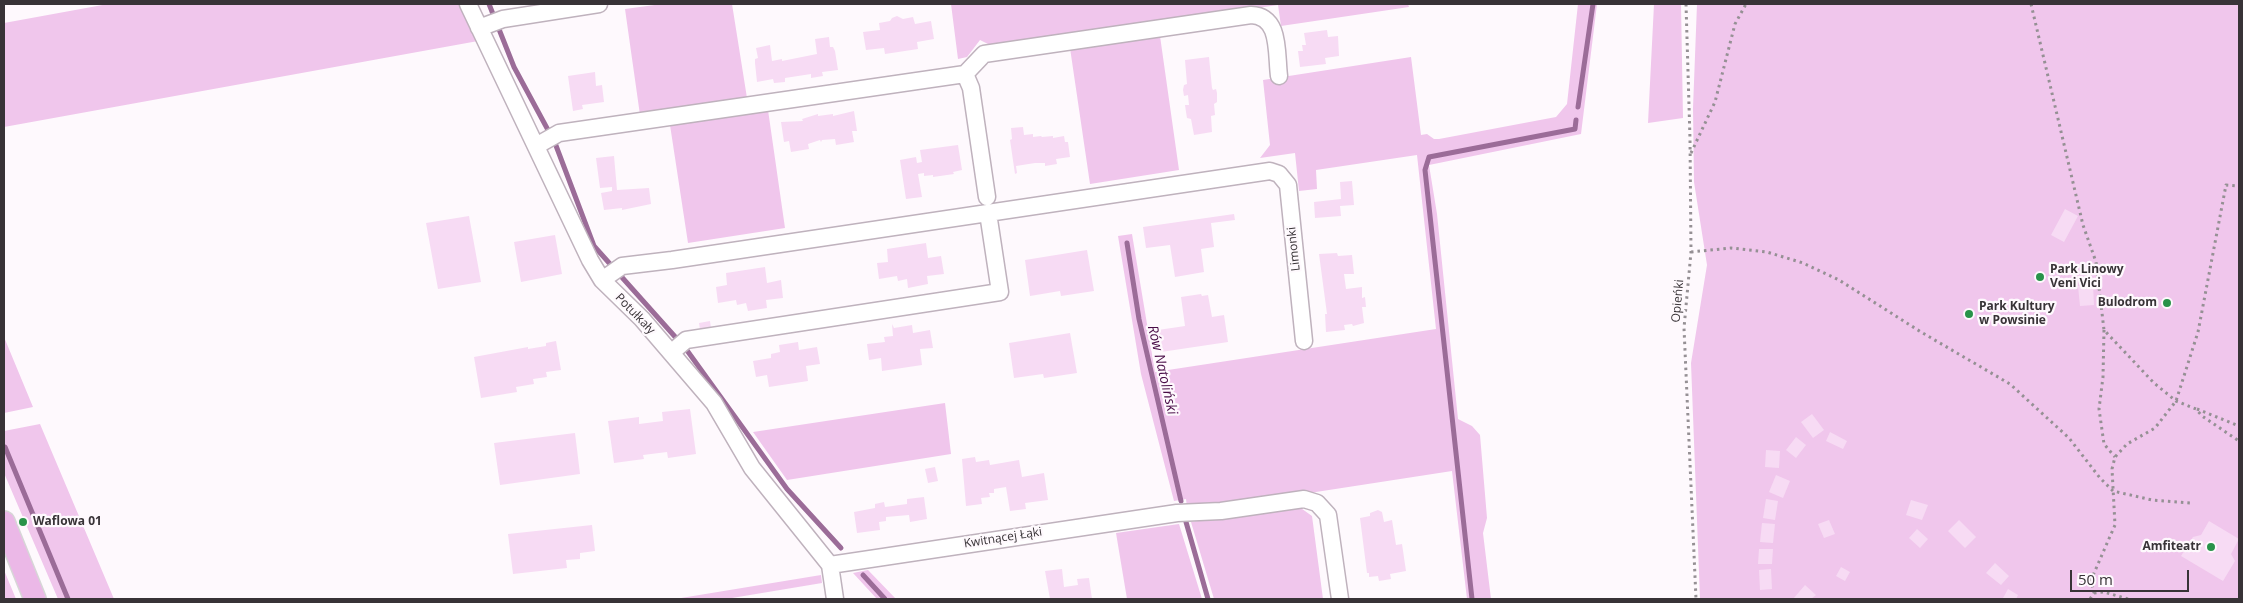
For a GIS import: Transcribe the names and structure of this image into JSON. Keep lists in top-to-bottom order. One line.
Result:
{"streets":{"street":["Limonki","Potułkały","Kwitnącej Łąki"],"path":["Opieńki"]},"crossings":[["Potułkały","Kwitnącej Łąki"]],"water":["Rów Natoliński"],"places":["Park Linowy Veni Vici","Bulodrom","Park Kultury w Powsinie","Waflowa 01","Amfiteatr"],"scale_bar":"50 m"}
